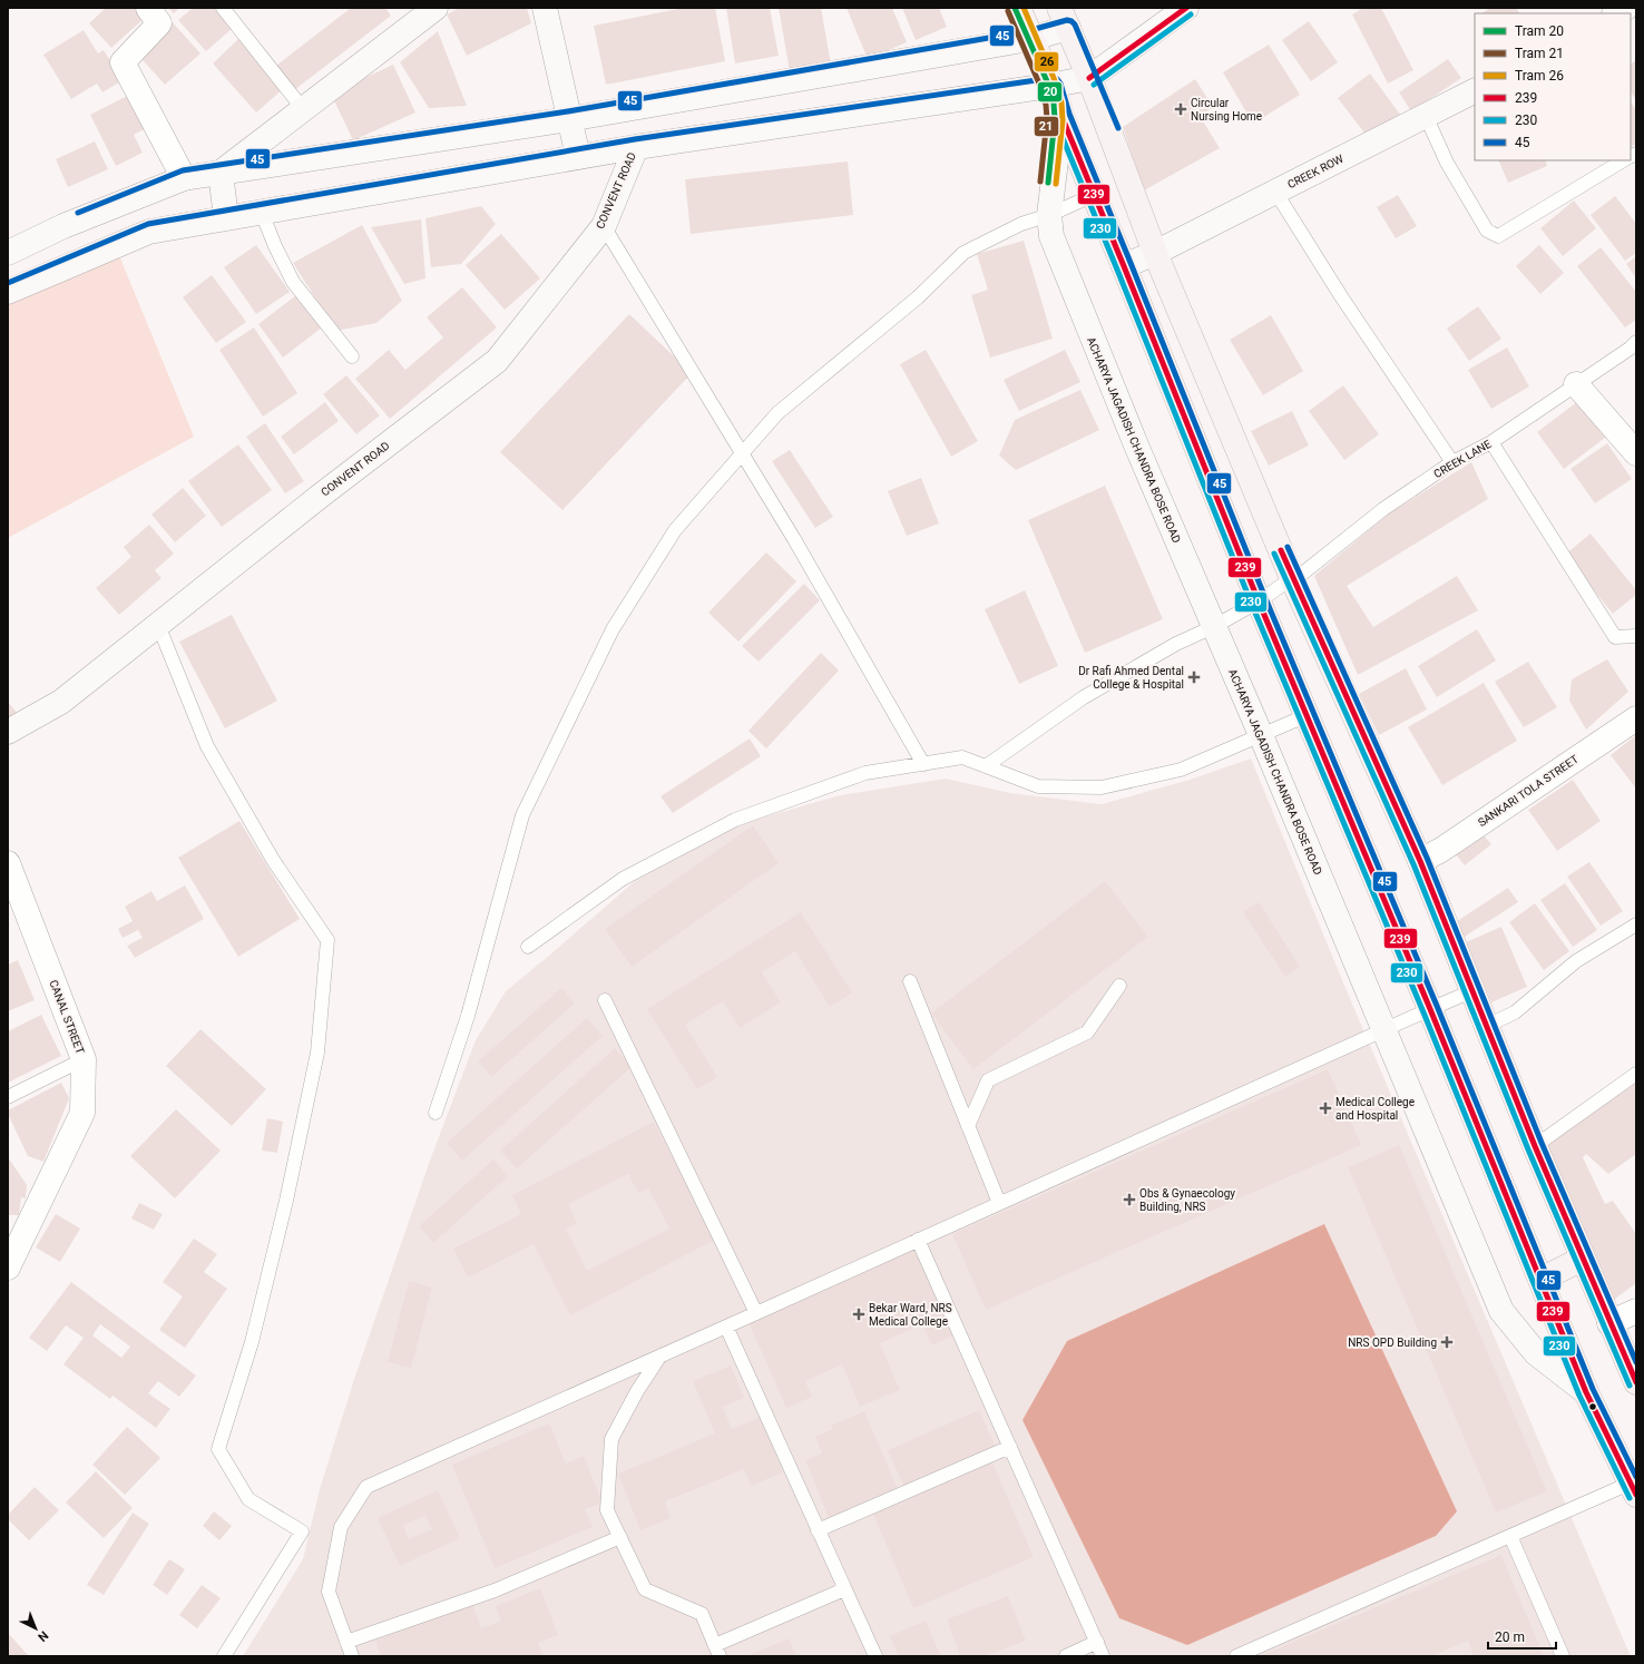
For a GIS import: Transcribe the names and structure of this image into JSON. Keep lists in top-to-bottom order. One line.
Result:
{"streets":{"street":["CREEK ROW","CONVENT ROAD","ACHARYA JAGADISH CHANDRA BOSE ROAD","SANKARI TOLA STREET","CANAL STREET"],"lane":["CREEK LANE"]},"crossings":[["ACHARYA JAGADISH CHANDRA BOSE ROAD","CREEK LANE"]],"places":{"health":["Circular Nursing Home","Dr Rafi Ahmed Dental College & Hospital","Medical College and Hospital","Obs & Gynaecology Building, NRS","Bekar Ward, NRS Medical College","NRS OPD Building"]},"lines":["tram line 20","tram line 26","transit line 239","tram line 21","transit line 230","transit line 45"],"legend":["Tram 20","Tram 21","Tram 26","239","230","45"],"scale_bar":"20 m","north":"bottom right"}
